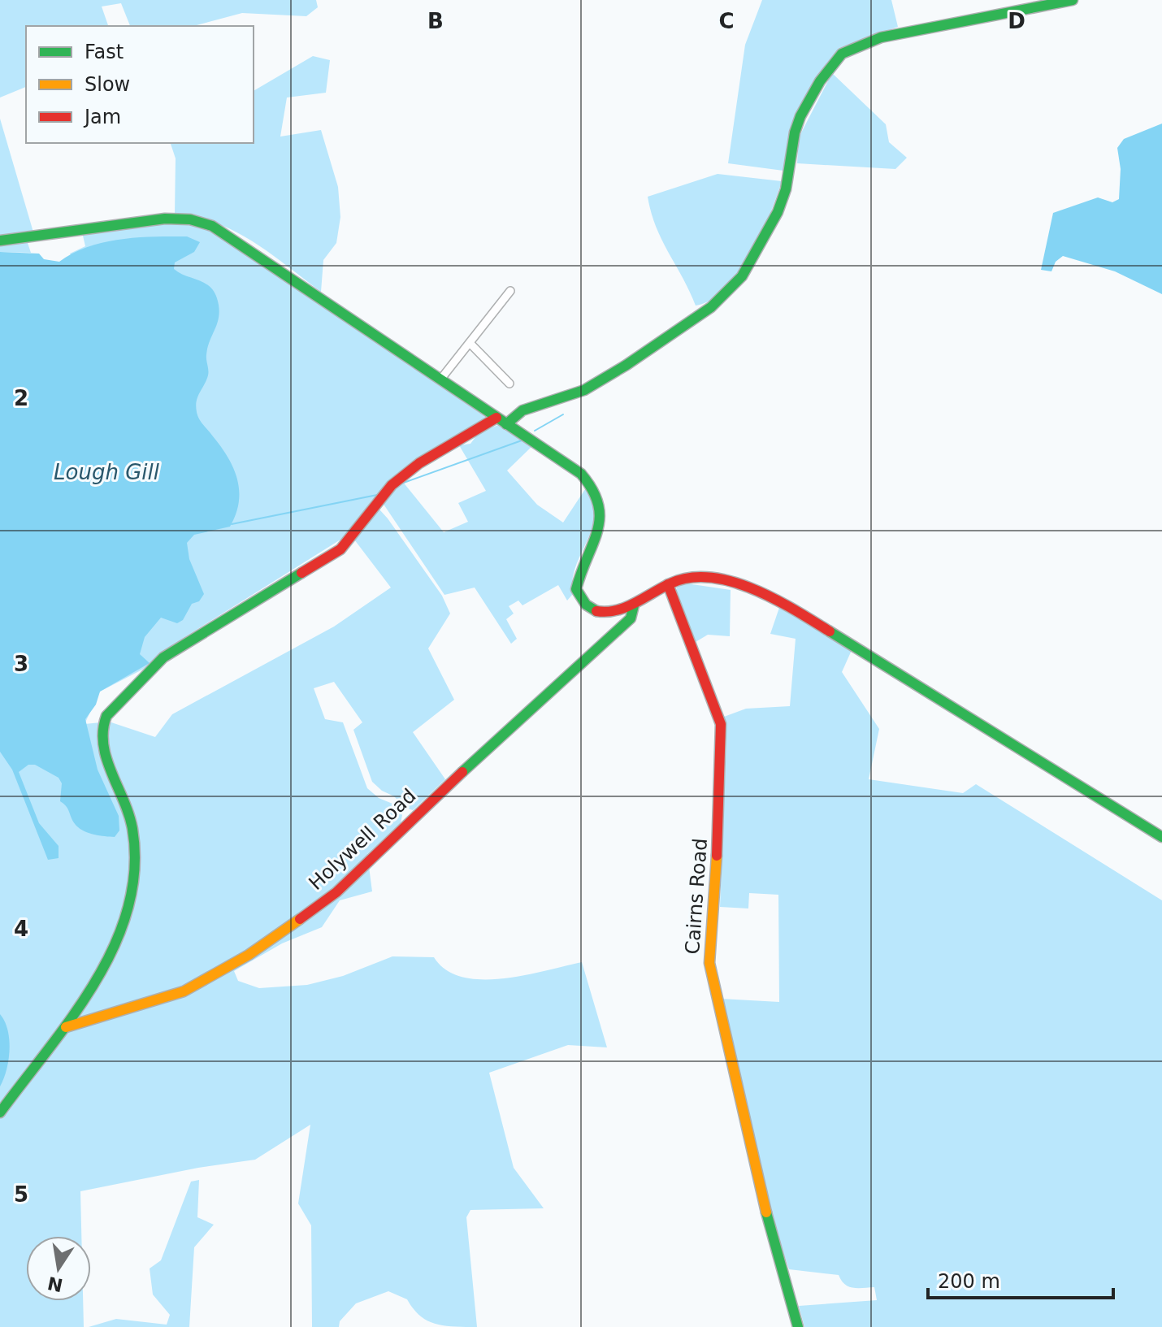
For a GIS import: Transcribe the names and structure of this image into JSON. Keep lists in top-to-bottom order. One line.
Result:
{"streets":{"street":["Holywell Road","Cairns Road"]},"water":["Lough Gill"],"legend":["Fast","Slow","Jam"],"scale_bar":"200 m","north":"bottom","grid":{"columns":["B","C","D"],"rows":["2","3","4","5"]}}
